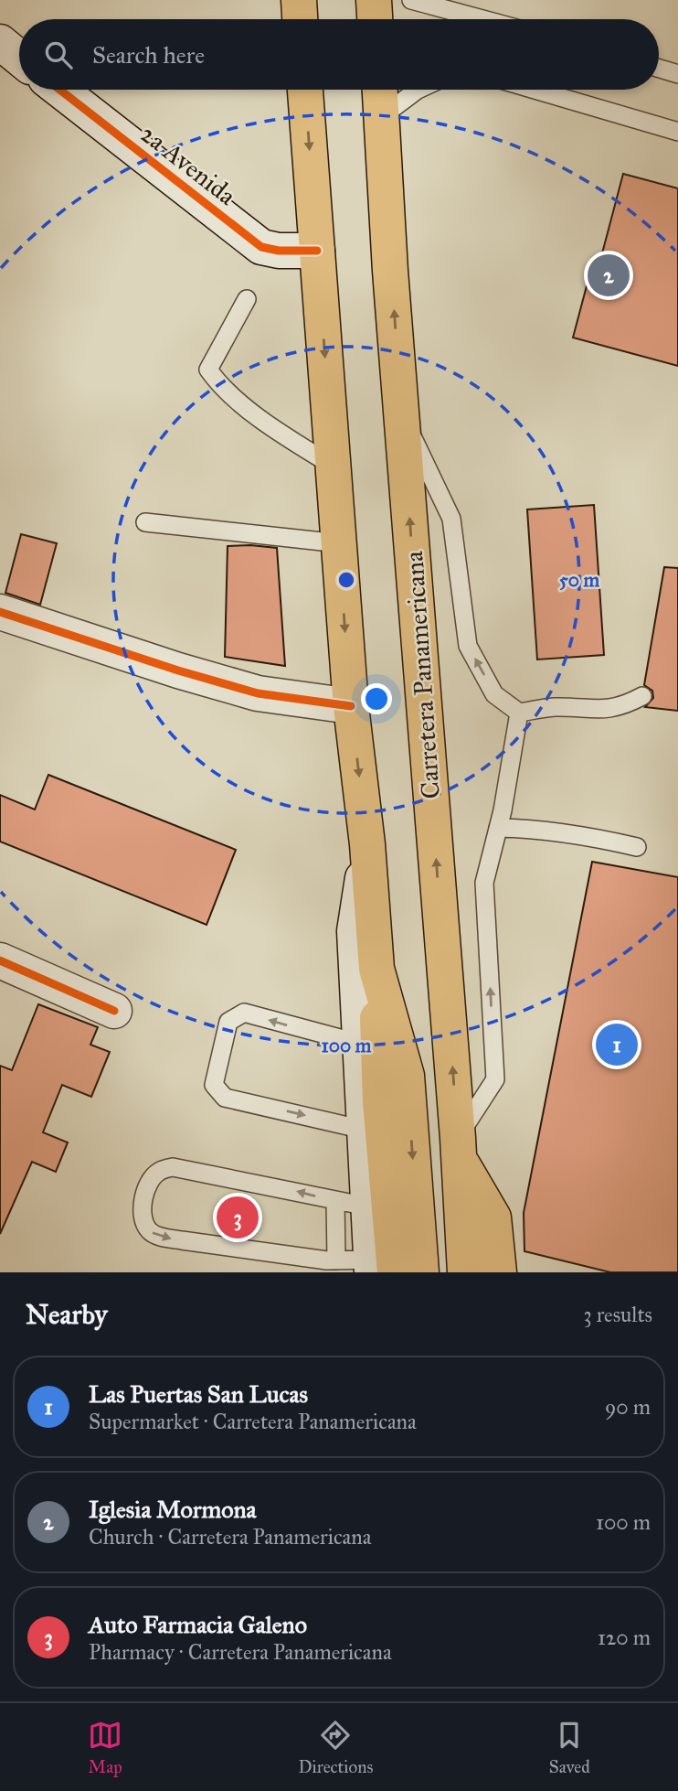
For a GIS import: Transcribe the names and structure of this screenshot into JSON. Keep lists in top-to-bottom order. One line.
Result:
{"streets":{"highway":["Carretera Panamericana"],"street":["2a Avenida"]},"page":{"search":"Search here","pins":["2","1","3"],"heading":["Nearby","3 results"],"list":[{"mark":"1","name":"Las Puertas San Lucas","note":"Supermarket · Carretera Panamericana","value":"90 m"},{"mark":"2","name":"Iglesia Mormona","note":"Church · Carretera Panamericana","value":"100 m"},{"mark":"3","name":"Auto Farmacia Galeno","note":"Pharmacy · Carretera Panamericana","value":"120 m"}],"nav":["Map","Directions","Saved"]},"rings":["50 m","100 m"]}
